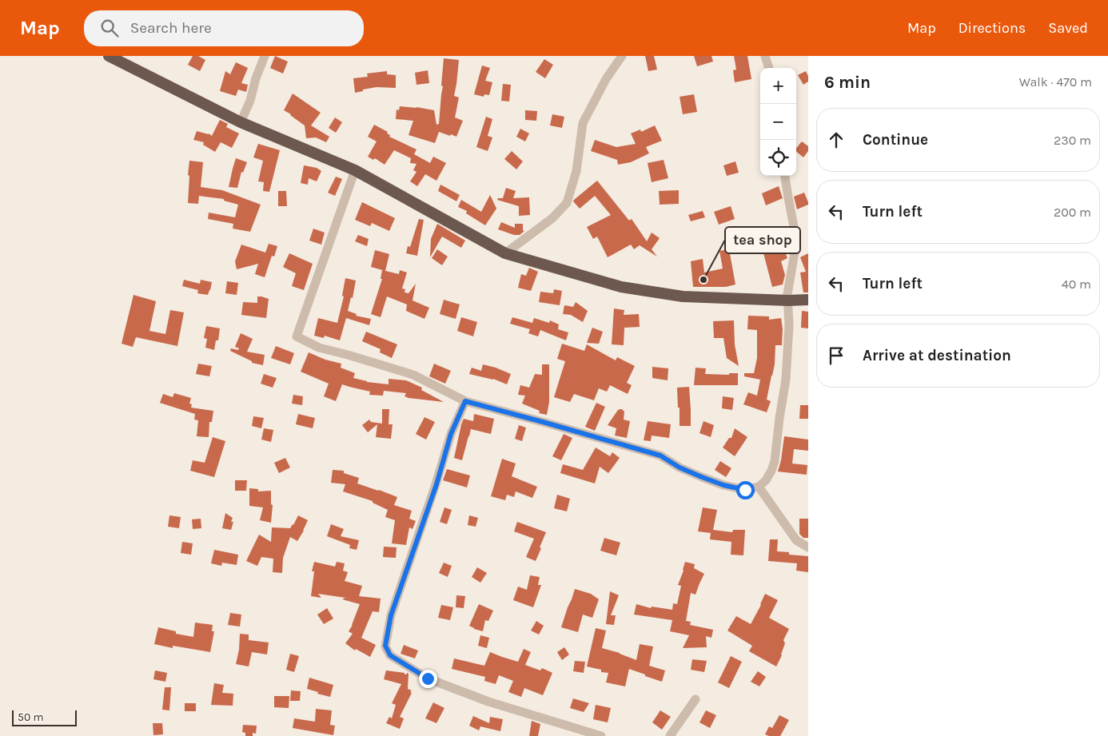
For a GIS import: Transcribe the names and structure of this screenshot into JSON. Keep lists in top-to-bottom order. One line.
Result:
{"places":["tea shop"],"scale_bar":"50 m","page":{"header":"Map","search":"Search here","nav":["Map","Directions","Saved"],"heading":["6 min","Walk · 470 m"],"map_buttons":["+","−"],"list":[["Continue","230 m"],["Turn left","200 m"],["Turn left","40 m"],"Arrive at destination"],"scale":"50 m"}}
